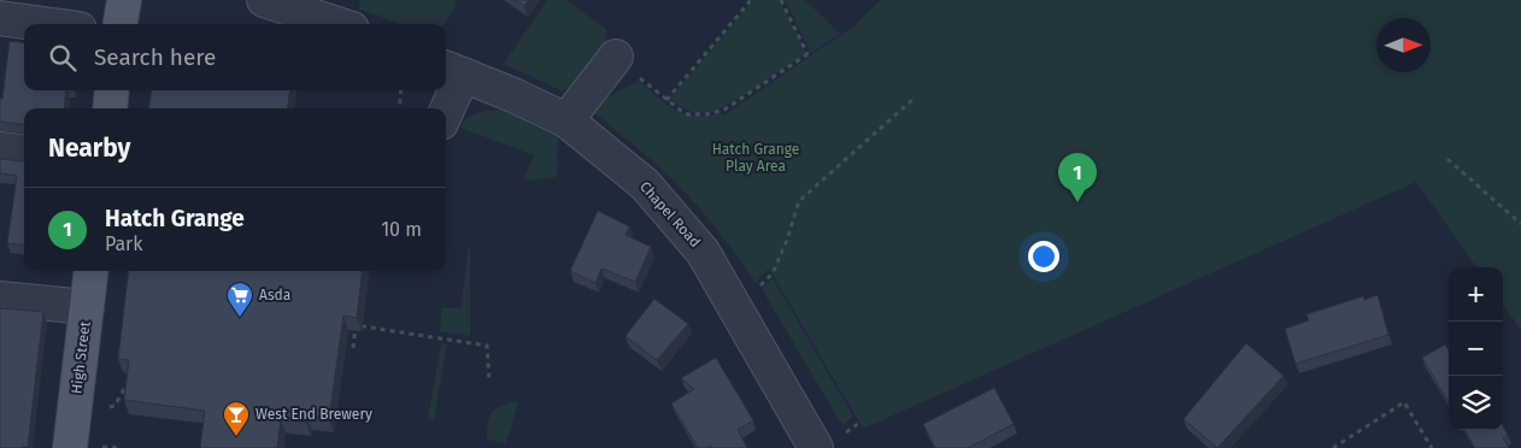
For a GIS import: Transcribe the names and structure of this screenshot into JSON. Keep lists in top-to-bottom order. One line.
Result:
{"streets":{"main road":["High Street"],"street":["Chapel Road"]},"parks":["Hatch Grange Play Area"],"places":{"supermarket":["Asda"],"bar":["West End Brewery"]},"north":"right","page":{"search":"Search here","heading":"Nearby","pins":"1","list":[{"mark":"1","name":"Hatch Grange","note":"Park","value":"10 m"}],"map_buttons":["+","−"]}}
